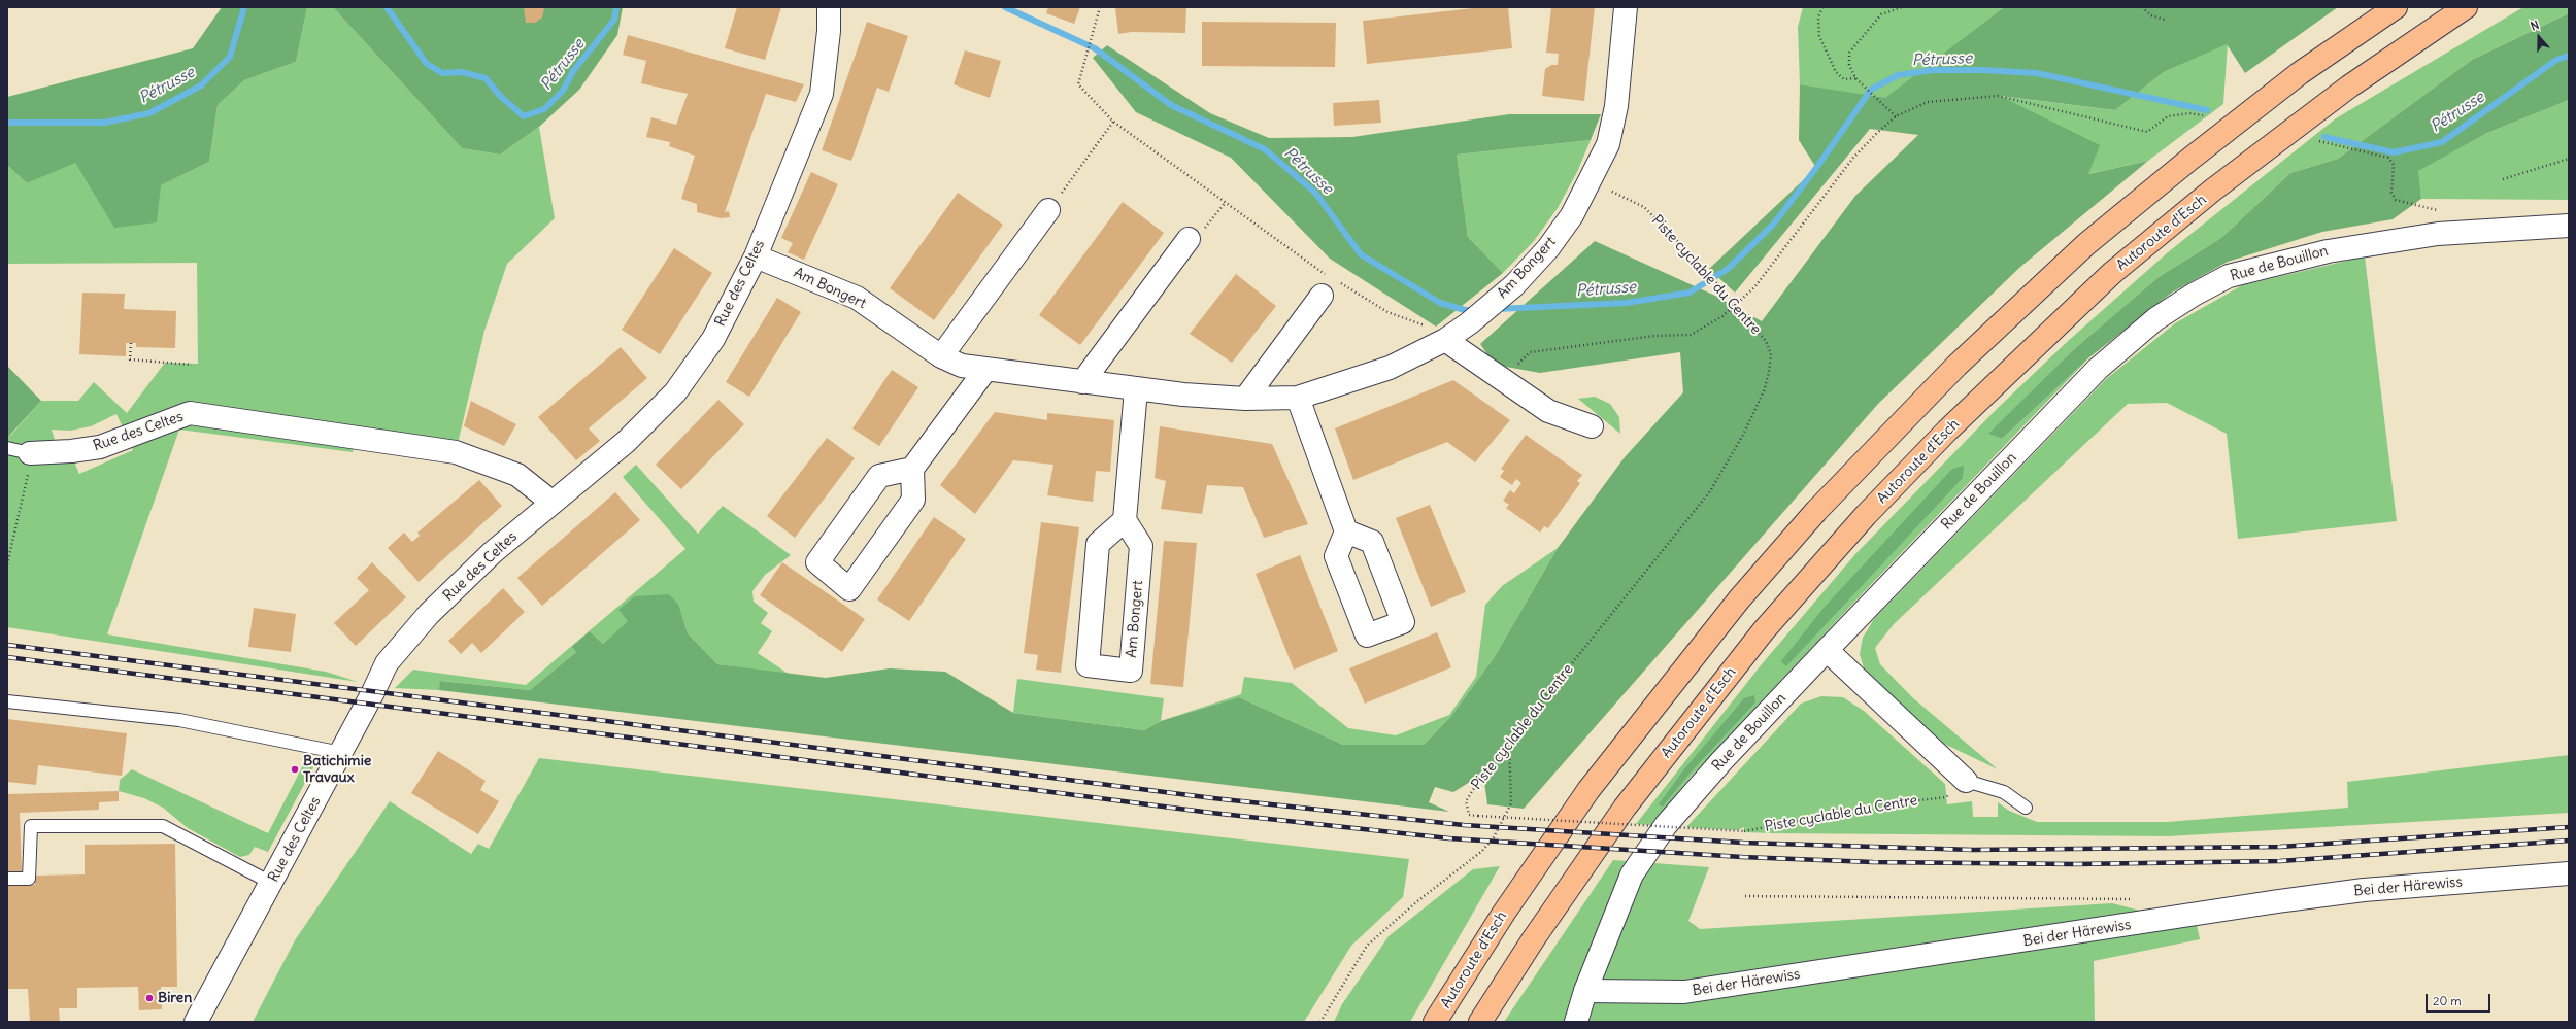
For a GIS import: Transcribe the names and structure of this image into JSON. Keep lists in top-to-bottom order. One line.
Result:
{"streets":{"highway":["Autoroute d'Esch"],"street":["Rue de Bouillon","Am Bongert","Rue des Celtes","Bei der Härewiss"],"path":["Piste cyclable du Centre"]},"crossings":[["Rue de Bouillon","Bei der Härewiss"],["Am Bongert","Piste cyclable du Centre"],["Am Bongert","Rue des Celtes"]],"water":["Pétrusse"],"places":["Batichimie Travaux","Biren"],"scale_bar":"20 m","north":"top"}
